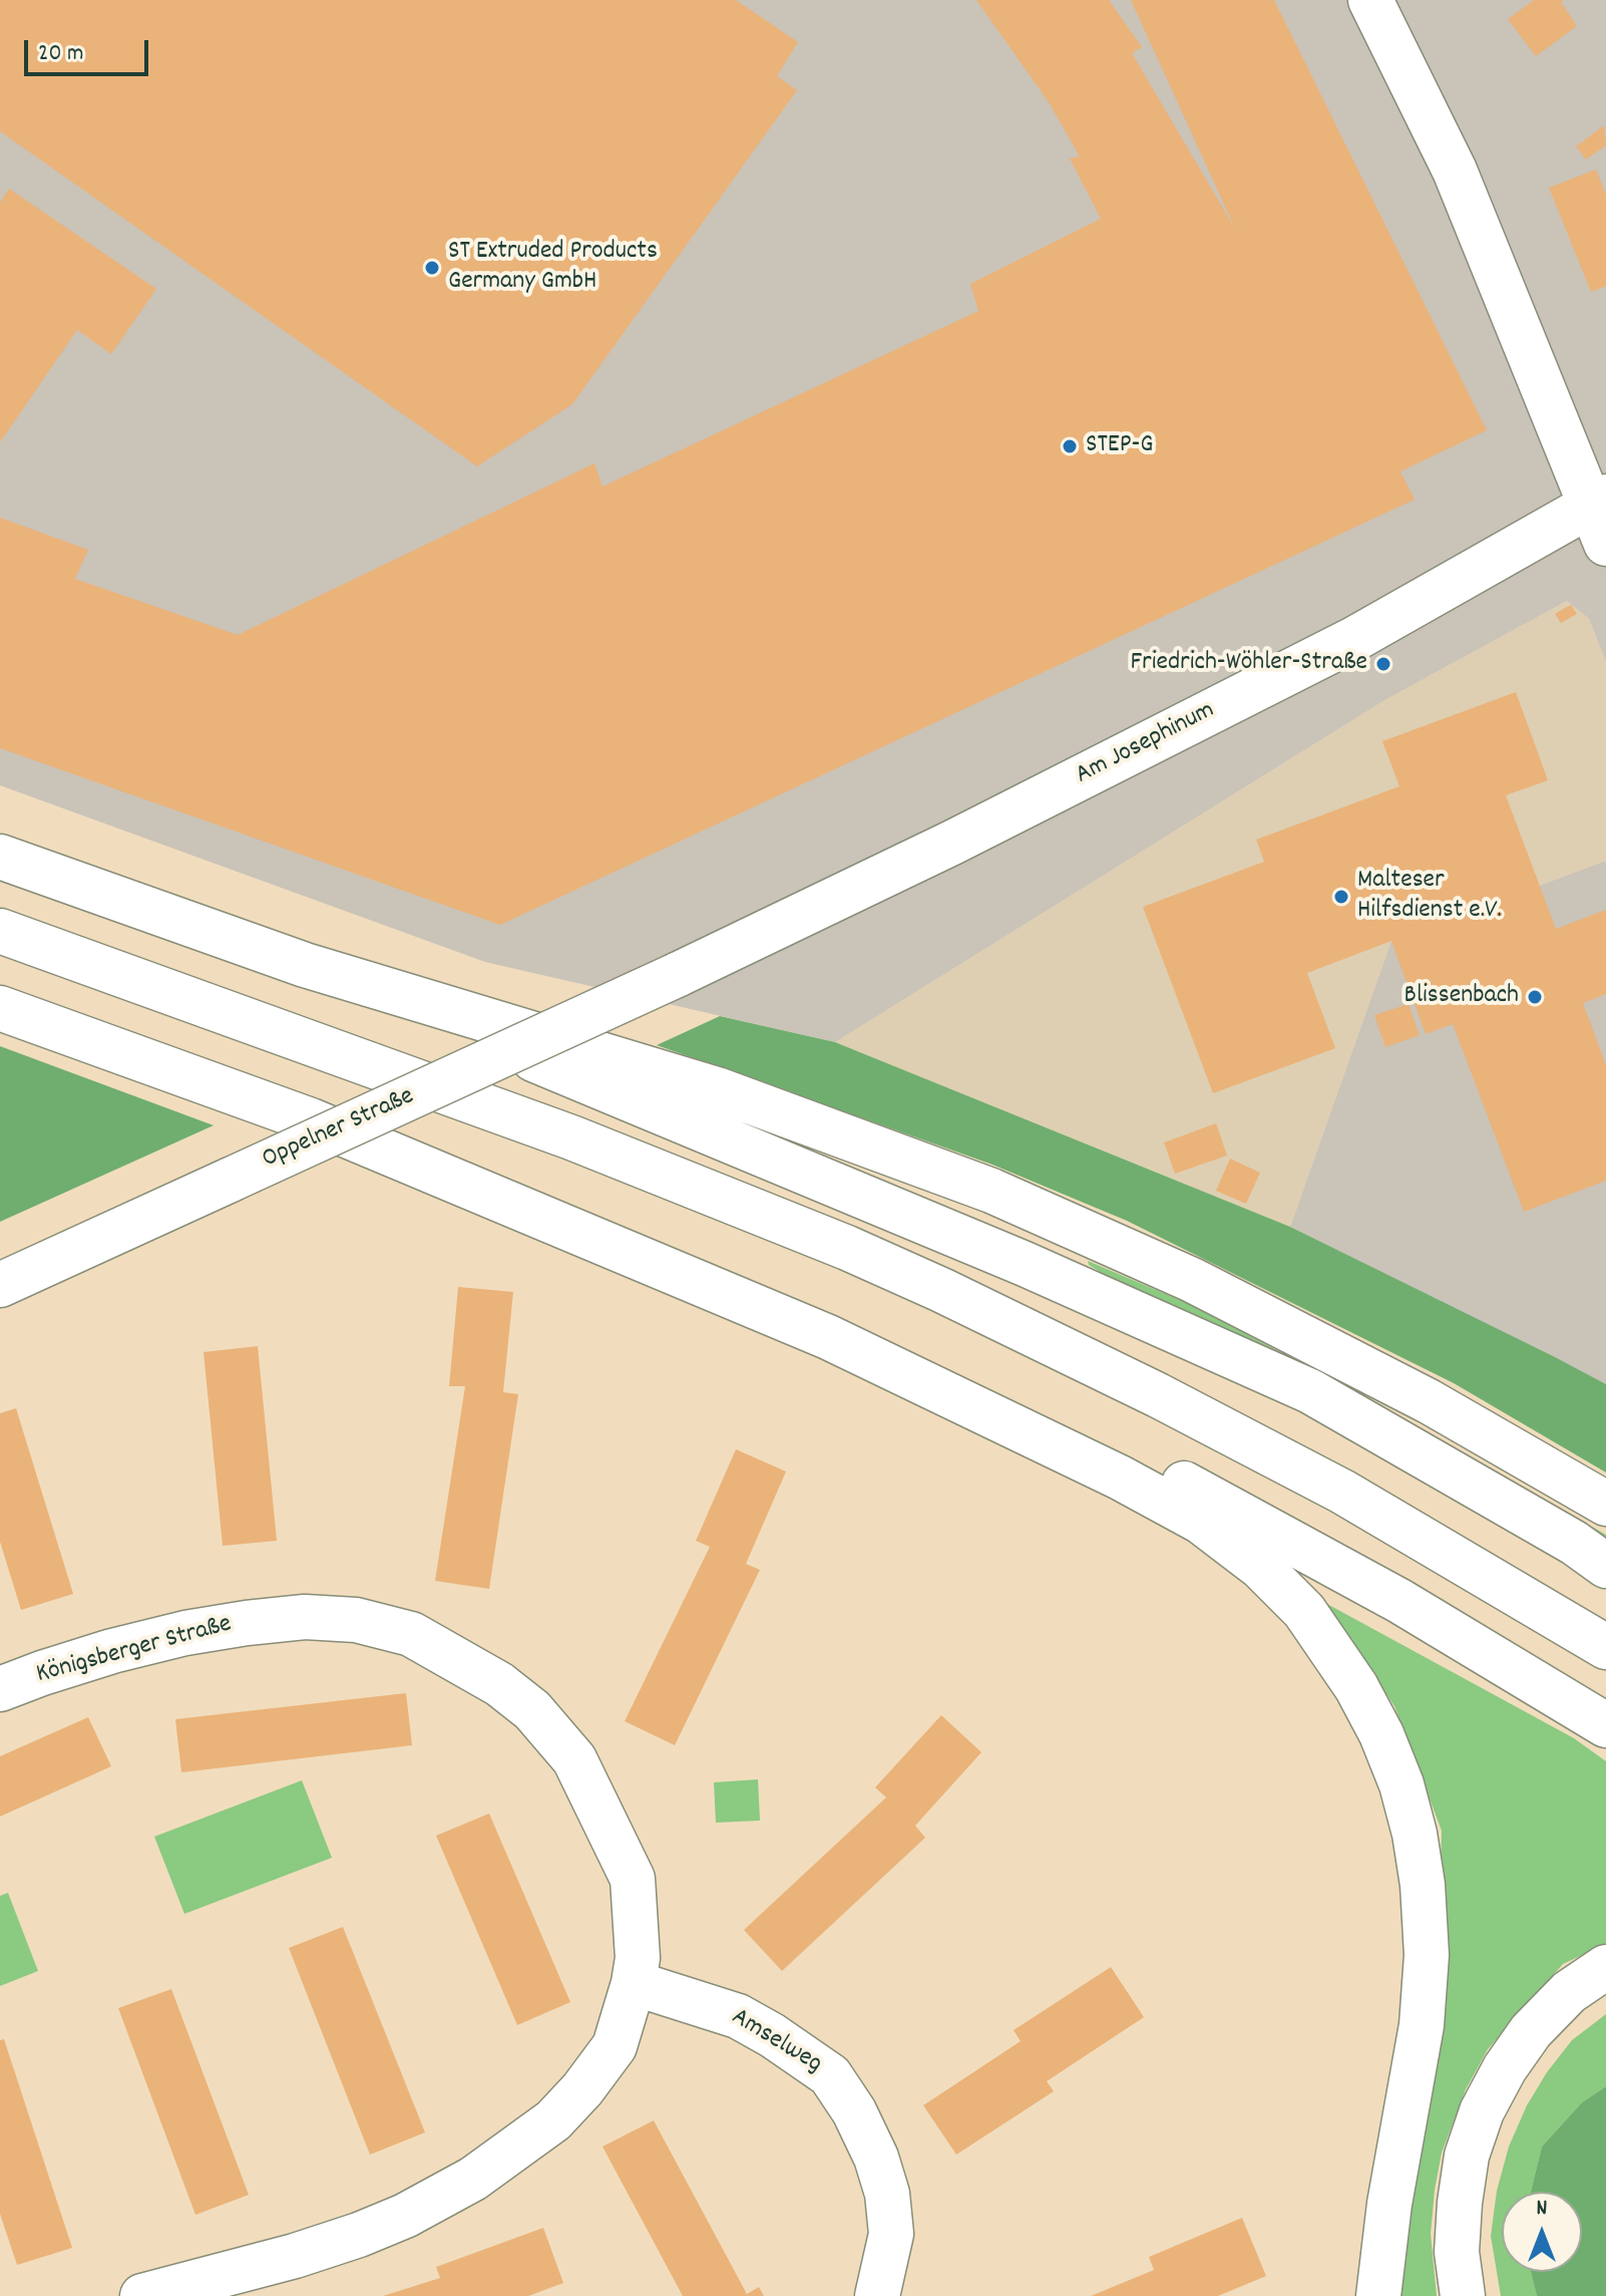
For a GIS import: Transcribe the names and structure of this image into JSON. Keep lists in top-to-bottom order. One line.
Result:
{"streets":{"main road":["Am Josephinum","Oppelner Straße","Königsberger Straße","Amselweg"]},"crossings":[["Am Josephinum","Oppelner Straße"],["Königsberger Straße","Amselweg"]],"places":["ST Extruded Products Germany GmbH","STEP-G","Friedrich-Wöhler-Straße","Malteser Hilfsdienst e.V.","Blissenbach"],"scale_bar":"20 m","north":"top"}
